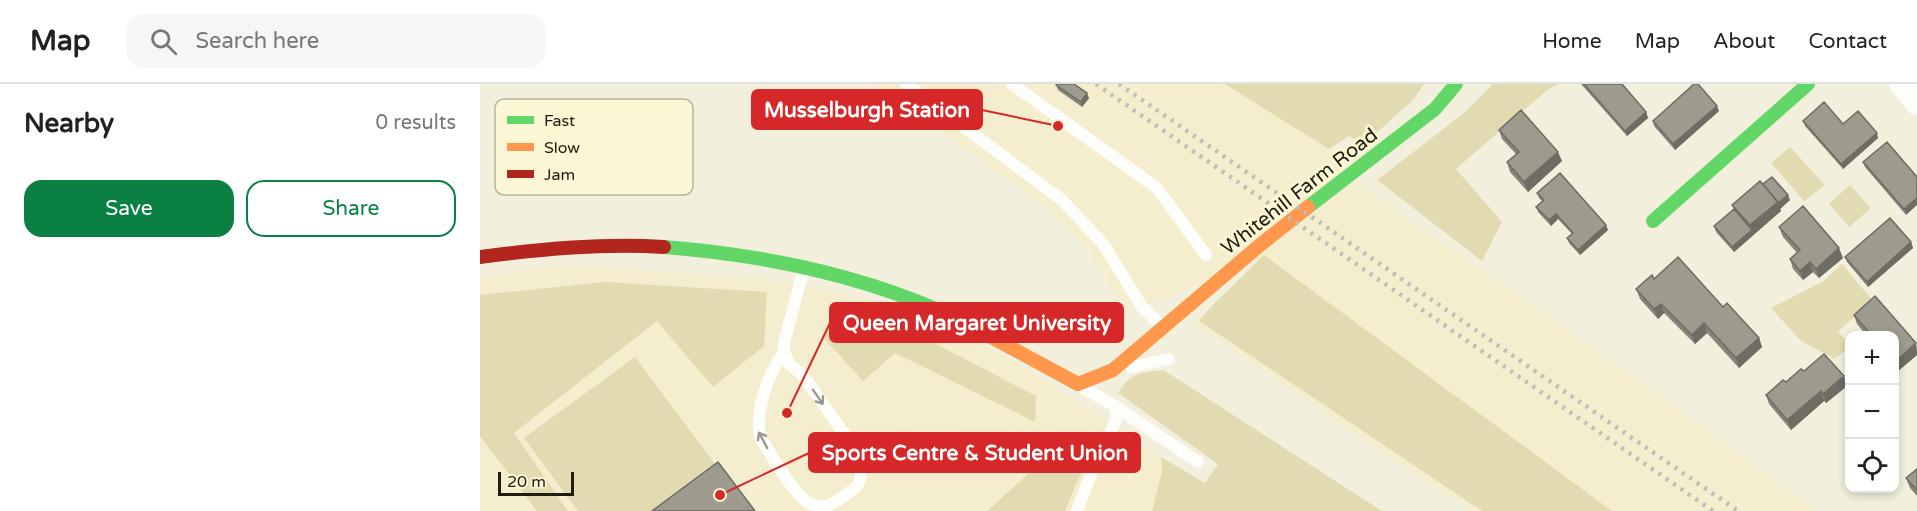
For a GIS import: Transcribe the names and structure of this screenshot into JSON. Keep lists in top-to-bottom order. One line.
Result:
{"streets":{"street":["Whitehill Farm Road"]},"places":["Musselburgh Station","Queen Margaret University","Sports Centre & Student Union"],"legend":["Fast","Slow","Jam"],"scale_bar":"20 m","page":{"header":"Map","search":"Search here","nav":["Home","Map","About","Contact"],"heading":["Nearby","0 results"],"buttons":["Save","Share"],"map_buttons":["+","−"],"scale":"20 m"}}
